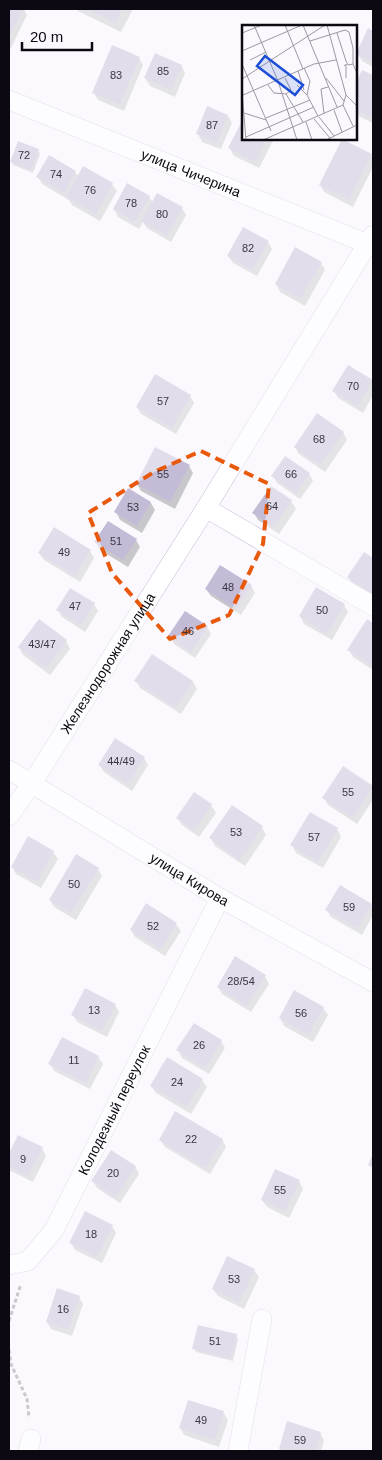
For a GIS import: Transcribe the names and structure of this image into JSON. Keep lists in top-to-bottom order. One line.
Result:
{"streets":{"street":["улица Чичерина","Железнодорожная улица","улица Кирова","Колодезный переулок"]},"crossings":[["улица Чичерина","Железнодорожная улица"],["Железнодорожная улица","улица Кирова"],["улица Кирова","Колодезный переулок"]],"house_numbers":["85","83","87","72","74","76","78","80","82","70","57","68","55","66","64","53","51","49","48","47","50","46","43/47","44/49","55","53","57","50","59","52","28/54","13","56","26","11","24","22","9","20","55","18","53","16","51","49","59"],"scale_bar":"20 m"}
